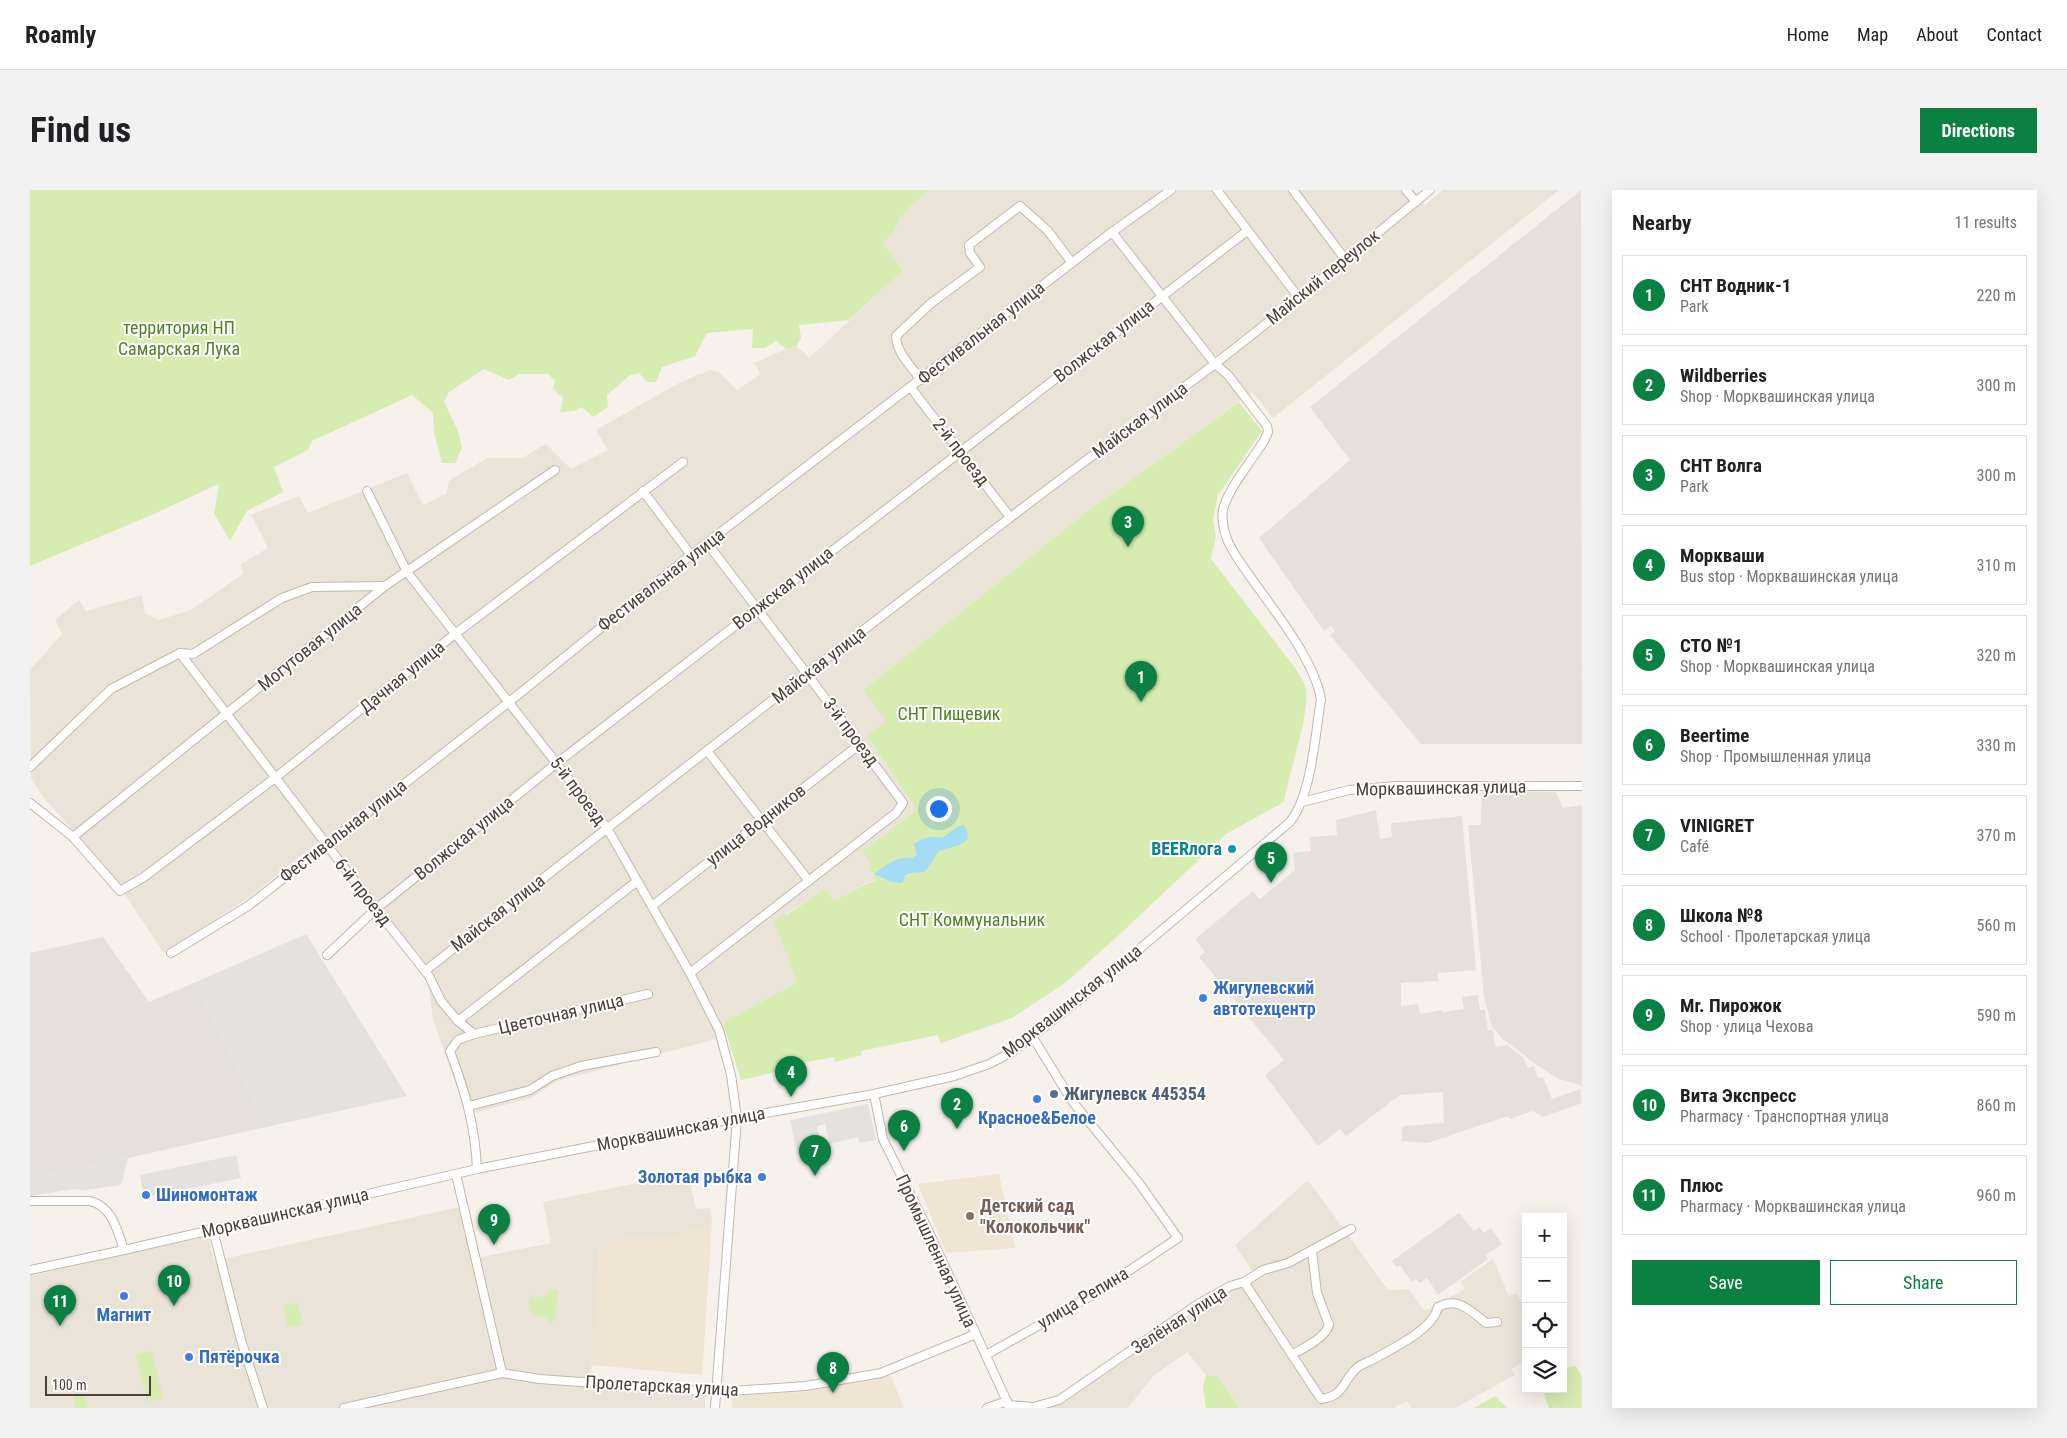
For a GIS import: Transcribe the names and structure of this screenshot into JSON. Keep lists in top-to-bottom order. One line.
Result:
{"streets":{"street":["Майский переулок","Фестивальная улица","Волжская улица","Майская улица","2-й проезд","Могутовая улица","Дачная улица","3-й проезд","Морквашинская улица","5-й проезд","улица Водников","6-й проезд","Цветочная улица","Промышленная улица","улица Репина","Зелёная улица","Пролетарская улица"]},"crossings":[["Майский переулок","Майская улица"],["Майский переулок","Морквашинская улица"],["Фестивальная улица","2-й проезд"],["Фестивальная улица","3-й проезд"],["Фестивальная улица","5-й проезд"],["Фестивальная улица","6-й проезд"],["Волжская улица","2-й проезд"],["Волжская улица","3-й проезд"],["Волжская улица","5-й проезд"],["Волжская улица","6-й проезд"],["Майская улица","2-й проезд"],["Майская улица","3-й проезд"],["Майская улица","Морквашинская улица"],["Майская улица","5-й проезд"],["Майская улица","6-й проезд"],["Могутовая улица","Дачная улица"],["Могутовая улица","5-й проезд"],["Могутовая улица","6-й проезд"],["Дачная улица","5-й проезд"],["Дачная улица","6-й проезд"],["3-й проезд","улица Водников"],["Морквашинская улица","5-й проезд"],["Морквашинская улица","Промышленная улица"],["Морквашинская улица","улица Репина"],["5-й проезд","улица Водников"],["5-й проезд","Пролетарская улица"],["6-й проезд","Цветочная улица"],["Промышленная улица","улица Репина"],["Промышленная улица","Зелёная улица"],["Промышленная улица","Пролетарская улица"]],"parks":["территория НП Самарская Лука","СНТ Пищевик","СНТ Коммунальник"],"places":["BEERлога","Жигулевский автотехцентр","Жигулевск 445354","Красное&Белое","Золотая рыбка","Шиномонтаж","Детский сад \"Колокольчик\"","Магнит","Пятёрочка"],"scale_bar":"100 m","page":{"header":"Roamly","nav":["Home","Map","About","Contact"],"buttons":["Directions",["Save","Share"]],"title":"Find us","heading":["Nearby","11 results"],"list":[{"mark":"1","name":"СНТ Водник-1","note":"Park","value":"220 m"},{"mark":"2","name":"Wildberries","note":"Shop · Морквашинская улица","value":"300 m"},{"mark":"3","name":"СНТ Волга","note":"Park","value":"300 m"},{"mark":"4","name":"Моркваши","note":"Bus stop · Морквашинская улица","value":"310 m"},{"mark":"5","name":"СТО №1","note":"Shop · Морквашинская улица","value":"320 m"},{"mark":"6","name":"Beertime","note":"Shop · Промышленная улица","value":"330 m"},{"mark":"7","name":"VINIGRET","note":"Café","value":"370 m"},{"mark":"8","name":"Школа №8","note":"School · Пролетарская улица","value":"560 m"},{"mark":"9","name":"Mr. Пирожок","note":"Shop · улица Чехова","value":"590 m"},{"mark":"10","name":"Вита Экспресс","note":"Pharmacy · Транспортная улица","value":"860 m"},{"mark":"11","name":"Плюс","note":"Pharmacy · Морквашинская улица","value":"960 m"}],"pins":["3","1","5","4","2","6","7","9","10","11","8"],"map_buttons":["+","−"],"scale":"100 m"}}
